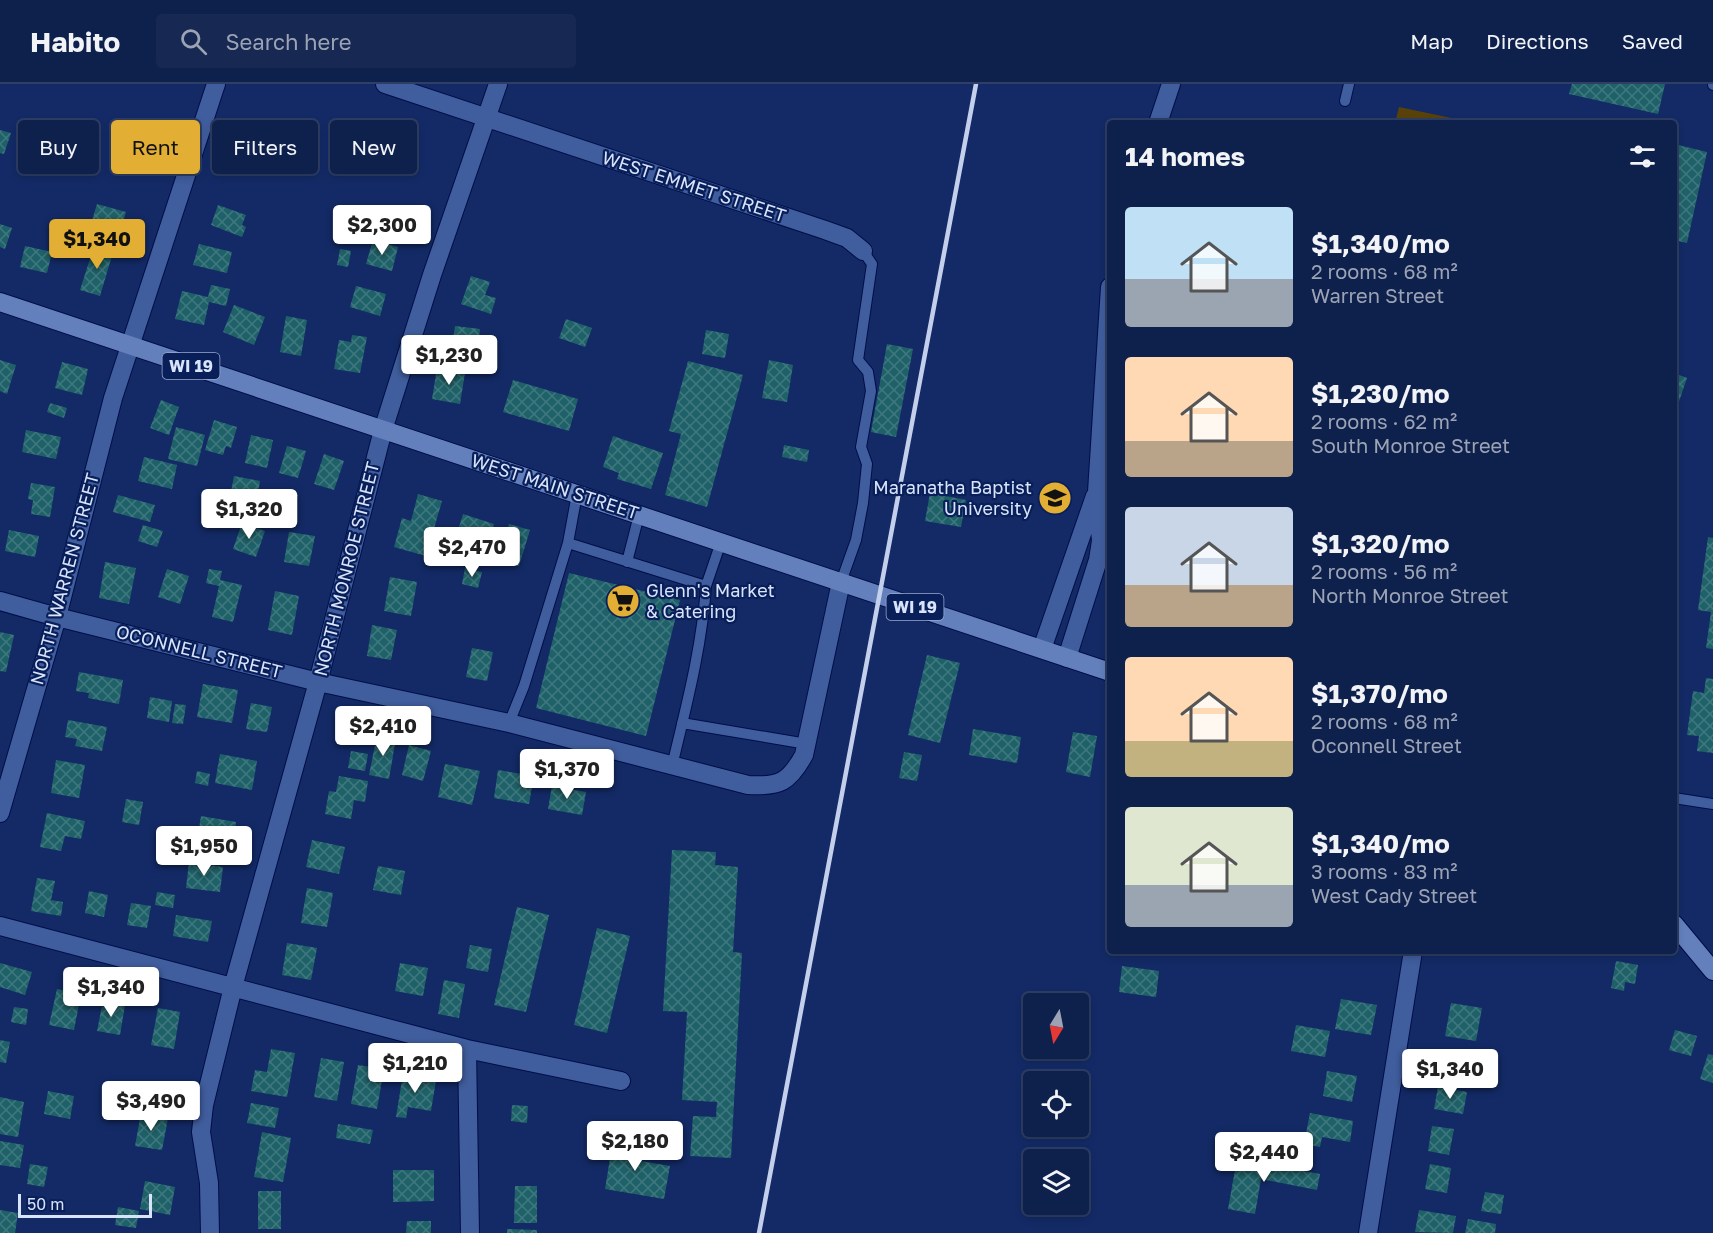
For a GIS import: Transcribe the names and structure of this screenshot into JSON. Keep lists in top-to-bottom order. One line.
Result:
{"streets":{"main road":["WI 19","WEST MAIN STREET"],"street":["WEST EMMET STREET","NORTH MONROE STREET","NORTH WARREN STREET","OCONNELL STREET"]},"crossings":[["WEST EMMET STREET","NORTH MONROE STREET"],["WEST MAIN STREET","NORTH MONROE STREET"],["WEST MAIN STREET","NORTH WARREN STREET"],["WEST MAIN STREET","OCONNELL STREET"],["NORTH MONROE STREET","OCONNELL STREET"],["NORTH WARREN STREET","OCONNELL STREET"]],"places":{"school or university":["Maranatha Baptist University"],"supermarket":["Glenn's Market & Catering"]},"scale_bar":"50 m","north":"bottom","page":{"header":"Habito","search":"Search here","nav":["Map","Directions","Saved"],"chip":["Buy","Rent","Filters","New"],"heading":"14 homes","list":[{"name":"$1,340/mo","note":"2 rooms · 68 m² · Warren Street"},{"name":"$1,230/mo","note":"2 rooms · 62 m² · South Monroe Street"},{"name":"$1,320/mo","note":"2 rooms · 56 m² · North Monroe Street"},{"name":"$1,370/mo","note":"2 rooms · 68 m² · Oconnell Street"},{"name":"$1,340/mo","note":"3 rooms · 83 m² · West Cady Street"}],"price":["$2,300","$1,340","$1,230","$1,320","$2,470","$2,410","$1,370","$1,950","$1,340","$1,210","$1,340","$3,490","$2,180","$2,440"],"scale":"50 m"}}
